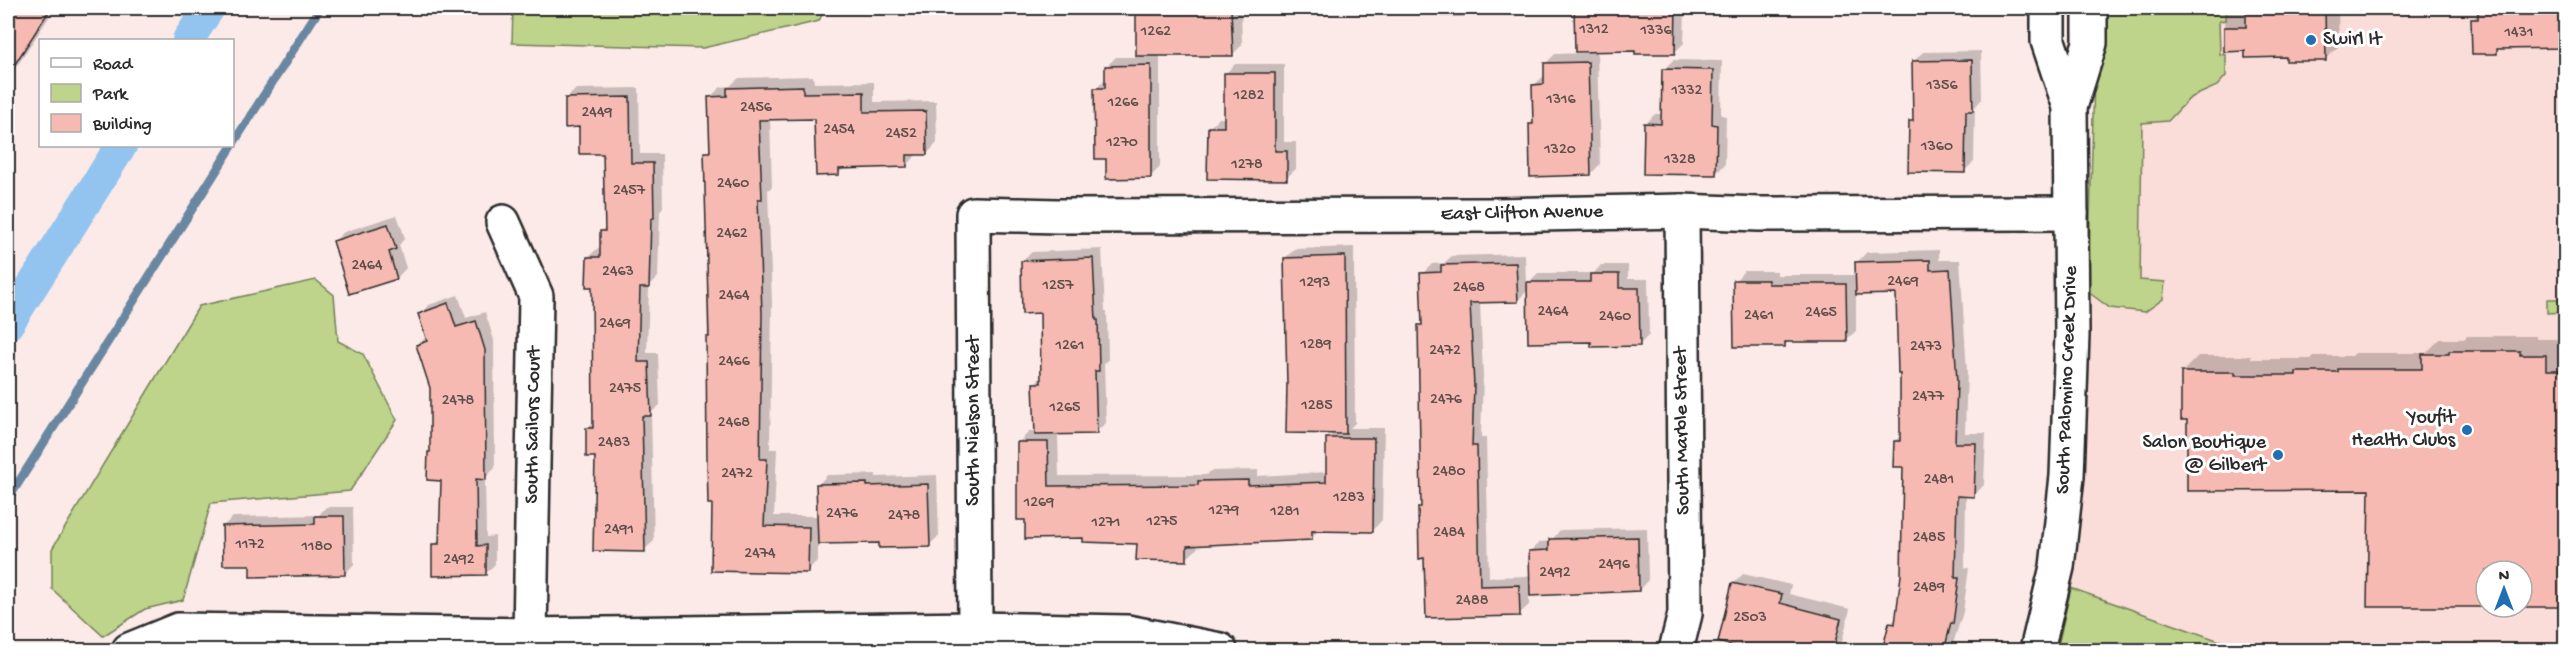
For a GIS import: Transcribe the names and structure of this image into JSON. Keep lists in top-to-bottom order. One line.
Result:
{"streets":{"street":["East Clifton Avenue","South Palomino Creek Drive","South Nielson Street","South Sailors Court","South Marble Street"]},"crossings":[["East Clifton Avenue","South Palomino Creek Drive"],["East Clifton Avenue","South Nielson Street"],["East Clifton Avenue","South Marble Street"]],"places":["Swirl It","Youfit Health Clubs","Salon Boutique @ Gilbert"],"house_numbers":["1312","1336","1262","1431","1356","1332","1282","1316","1266","2456","2449","2454","2452","1270","1360","1320","1328","1278","2460","2457","2462","2464","2463","2469","1293","1257","2468","2464","2464","2465","2461","2460","2469","1289","1261","2473","2472","2466","2475","2477","2476","2478","1285","1265","2468","2483","2480","2472","2481","1283","1269","1279","1281","2476","2478","1275","1271","2491","2484","2485","1172","1180","2474","2492","2496","2492","2489","2488","2503"],"legend":["Road","Park","Building"],"north":"top"}
